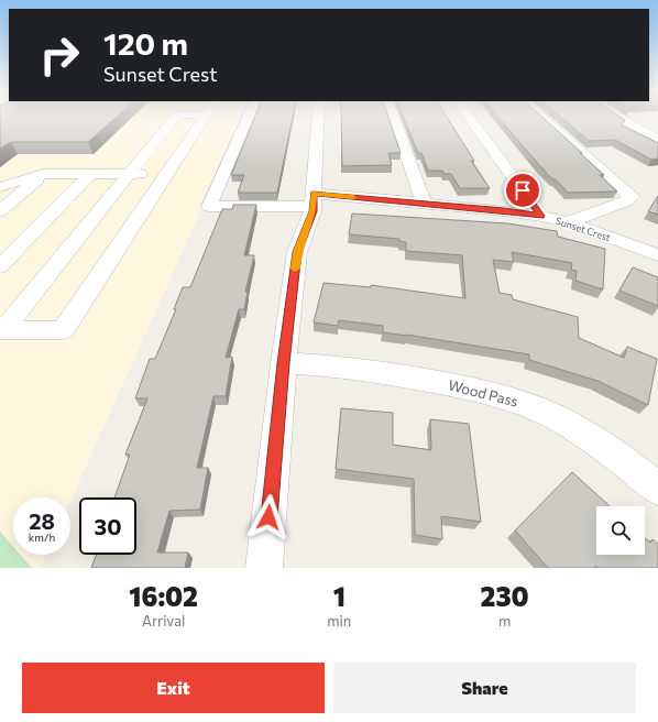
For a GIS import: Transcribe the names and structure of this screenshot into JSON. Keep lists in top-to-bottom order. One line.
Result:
{"streets":{"street":["Sunset Crest","Wood Pass"]},"page":{"turn":["120 m","Sunset Crest"],"speed":"28 km/h","limit":"30","eta":["16:02","Arrival","1","min","230","m"],"buttons":["Exit","Share"]}}
